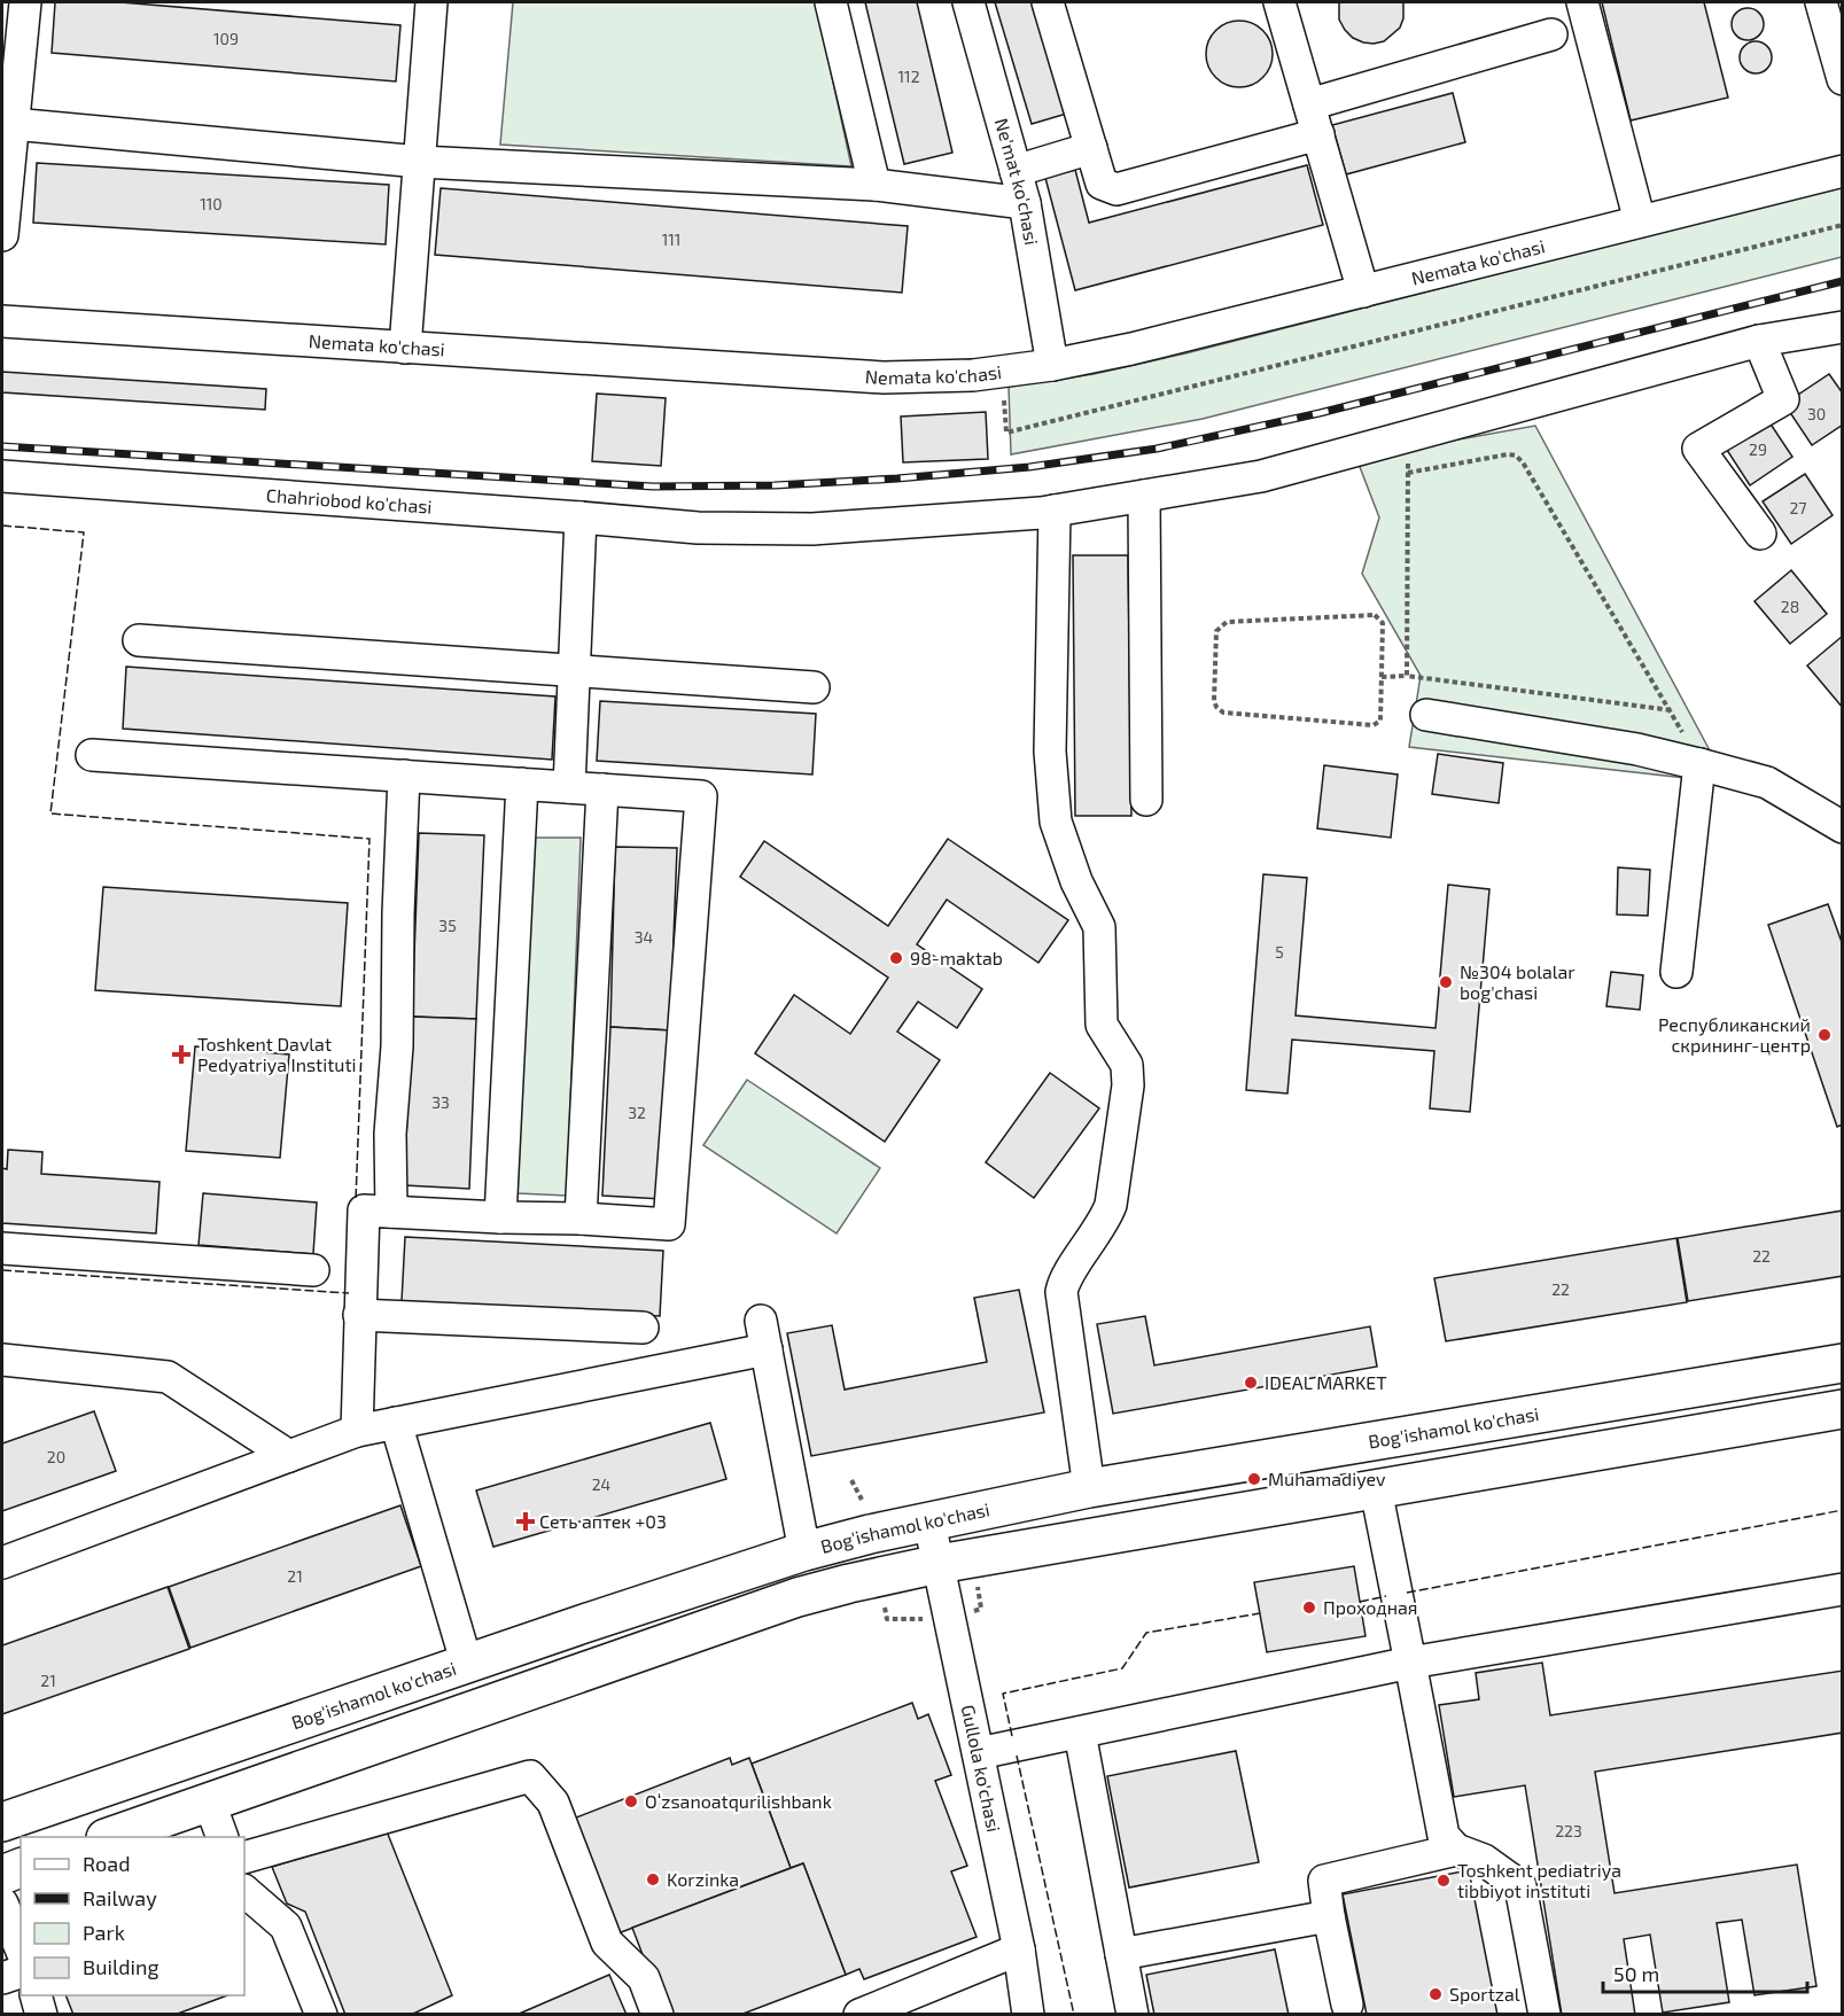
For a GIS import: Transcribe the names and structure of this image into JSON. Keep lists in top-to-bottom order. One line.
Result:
{"streets":{"main road":["Bog'ishamol ko'chasi"],"street":["Ne'mat ko'chasi","Nemata ko'chasi","Chahriobod ko'chasi","Gullola ko'chasi"]},"crossings":[["Ne'mat ko'chasi","Nemata ko'chasi"],["Bog'ishamol ko'chasi","Gullola ko'chasi"]],"places":{"other":["98-maktab","№304 bolalar bog'chasi","Республиканский скрининг-центр","IDEAL MARKET","Muhamadiyev","Проходная","Oʻzsanoatqurilishbank","Korzinka","Toshkent pediatriya tibbiyot instituti","Sportzal"],"health":["Toshkent Davlat Pedyatriya Instituti","Сеть аптек +03"]},"house_numbers":["109","112","110","111","30","29","27","28","35","34","5","33","32","22","22","20","24","21","21","223"],"legend":["Road","Railway","Park","Building"],"scale_bar":"50 m"}
